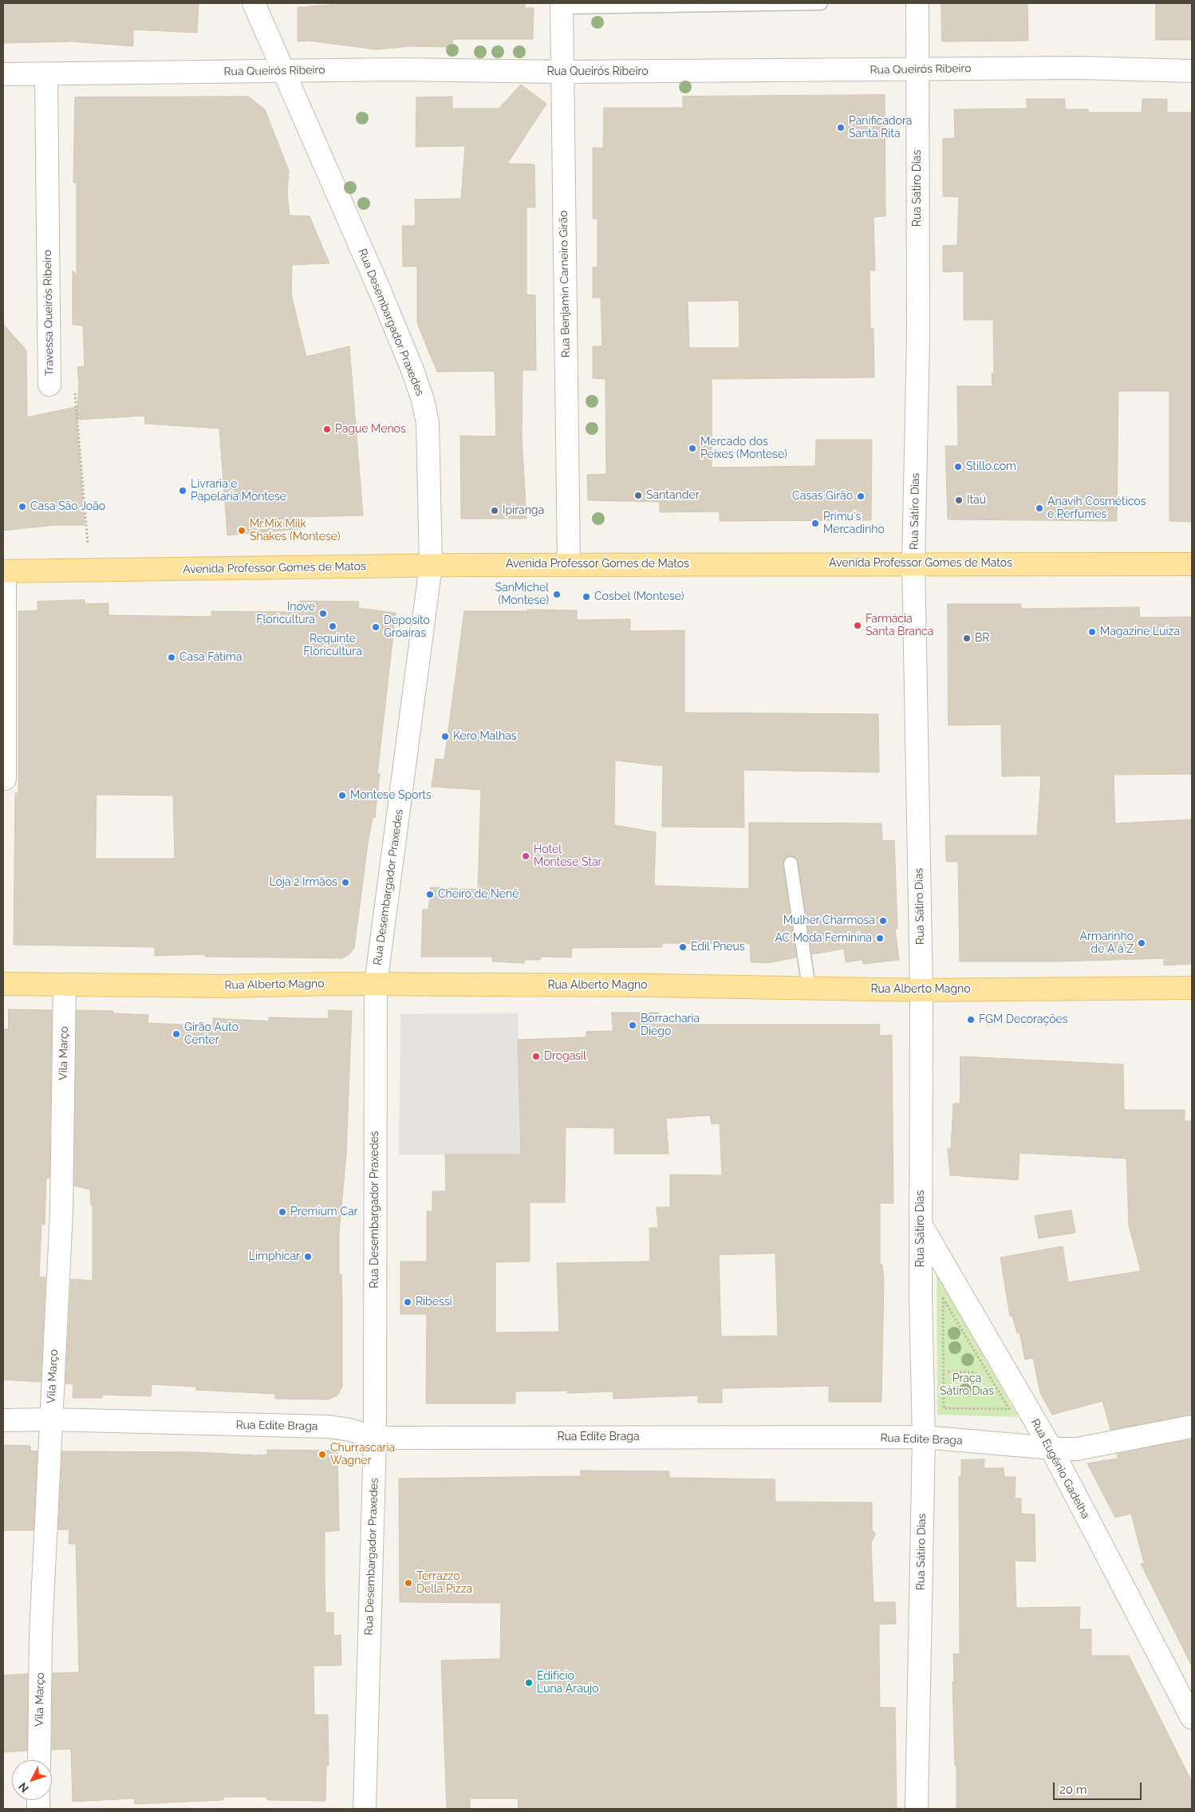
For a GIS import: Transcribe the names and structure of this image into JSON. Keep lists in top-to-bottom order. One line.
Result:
{"streets":{"main road":["Avenida Professor Gomes de Matos","Rua Alberto Magno"],"street":["Rua Queirós Ribeiro","Rua Sátiro Dias","Rua Benjamin Carneiro Girão","Travessa Queirós Ribeiro","Rua Desembargador Praxedes","Vila Março","Rua Edite Braga","Rua Eugênio Gadelha"]},"crossings":[["Rua Queirós Ribeiro","Rua Sátiro Dias"],["Rua Queirós Ribeiro","Rua Benjamin Carneiro Girão"],["Rua Queirós Ribeiro","Travessa Queirós Ribeiro"],["Rua Queirós Ribeiro","Rua Desembargador Praxedes"],["Rua Sátiro Dias","Avenida Professor Gomes de Matos"],["Rua Sátiro Dias","Rua Alberto Magno"],["Rua Sátiro Dias","Rua Edite Braga"],["Rua Sátiro Dias","Rua Eugênio Gadelha"],["Rua Benjamin Carneiro Girão","Avenida Professor Gomes de Matos"],["Travessa Queirós Ribeiro","Avenida Professor Gomes de Matos"],["Rua Desembargador Praxedes","Avenida Professor Gomes de Matos"],["Rua Desembargador Praxedes","Rua Alberto Magno"],["Rua Desembargador Praxedes","Rua Edite Braga"],["Rua Alberto Magno","Vila Março"],["Vila Março","Rua Edite Braga"],["Rua Edite Braga","Rua Eugênio Gadelha"]],"parks":["Praça Sátiro Dias"],"places":["Panificadora Santa Rita","Pague Menos","Mercado dos Peixes (Montese)","Stillo.com","Livraria e Papelaria Montese","Santander","Casas Girão","Itaú","Casa São João","Anavih Cosméticos e Perfumes","Ipiranga","Primu's Mercadinho","Mr.Mix Milk Shakes (Montese)","SanMichel (Montese)","Cosbel (Montese)","Inove Floricultura","Farmácia Santa Branca","Requinte Floricultura","Deposito Groaíras","Magazine Luiza","BR","Casa Fátima","Kero Malhas","Montese Sports","Hotel Montese Star","Loja 2 Irmãos","Cheiro de Nenê","Mulher Charmosa","AC Moda Feminina","Armarinho de A à Z","Edil Pneus","FGM Decorações","Borracharia Diego","Girão Auto Center","Drogasil","Premium Car","Limphicar","Ribessi","Churrascaria Wagner","Terrazzo Della Pizza","Edifício Luna Araujo"],"scale_bar":"20 m","north":"bottom left"}
